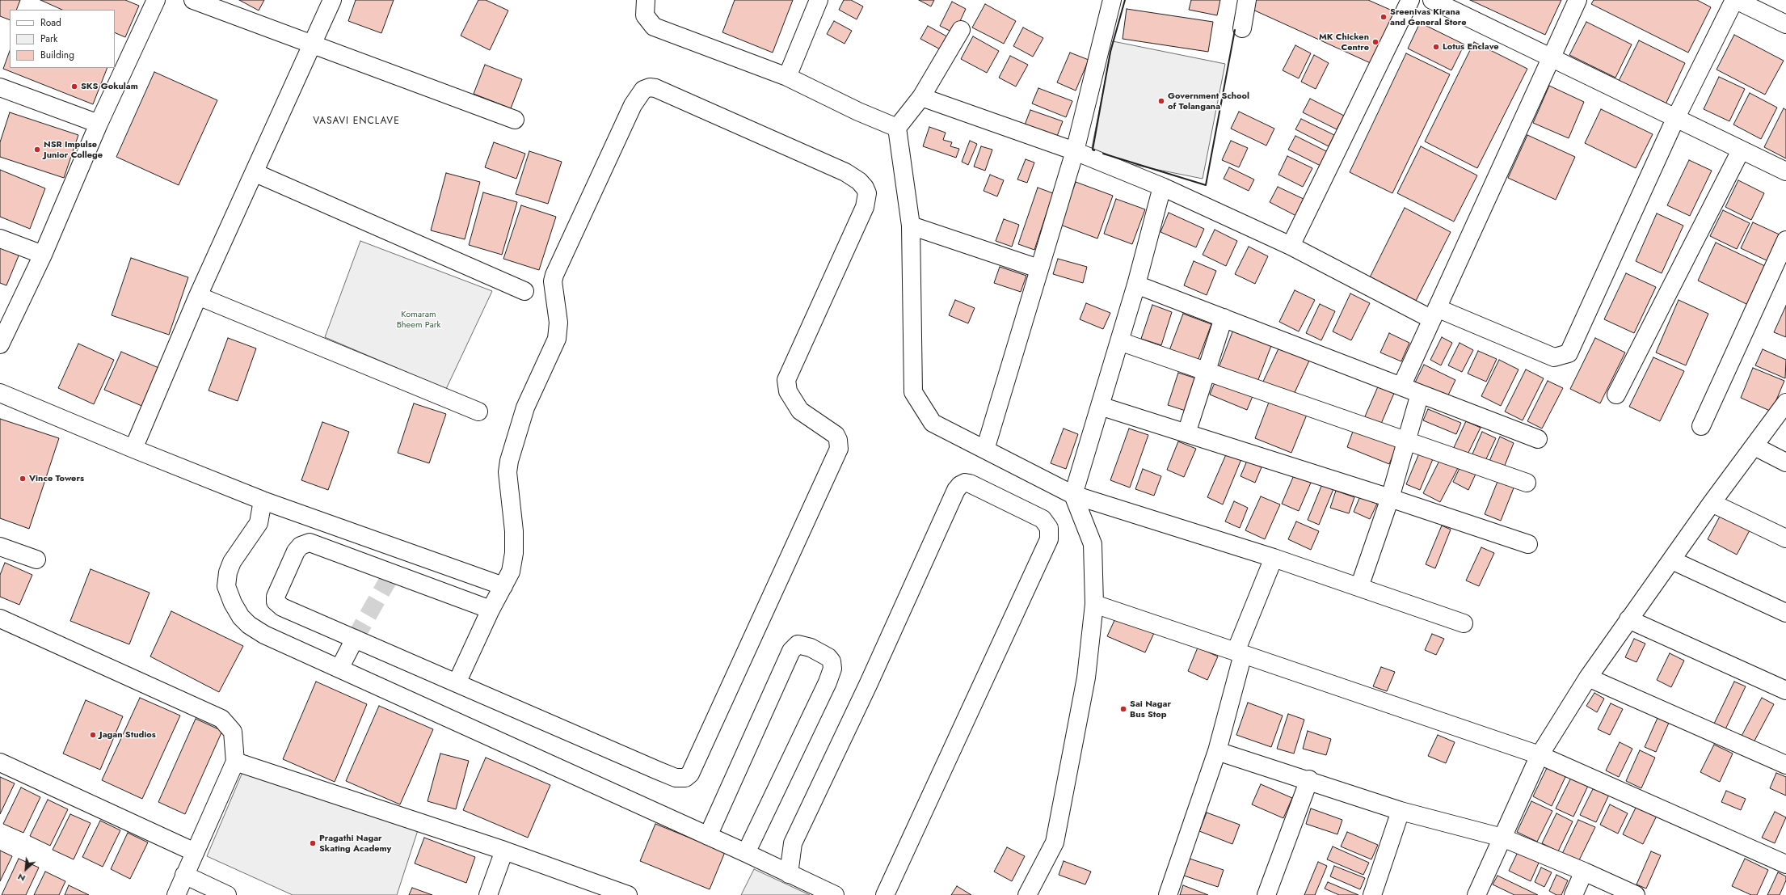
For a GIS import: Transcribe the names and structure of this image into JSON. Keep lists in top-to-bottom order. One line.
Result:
{"districts":["VASAVI ENCLAVE"],"parks":["Komaram Bheem Park"],"places":["Sreenivas Kirana and General Store","MK Chicken Centre","Lotus Enclave","SKS Gokulam","Government School of Telangana","NSR Impulse Junior College","Vince Towers","Sai Nagar Bus Stop","Jagan Studios","Pragathi Nagar Skating Academy"],"legend":["Road","Park","Building"],"north":"bottom left"}
